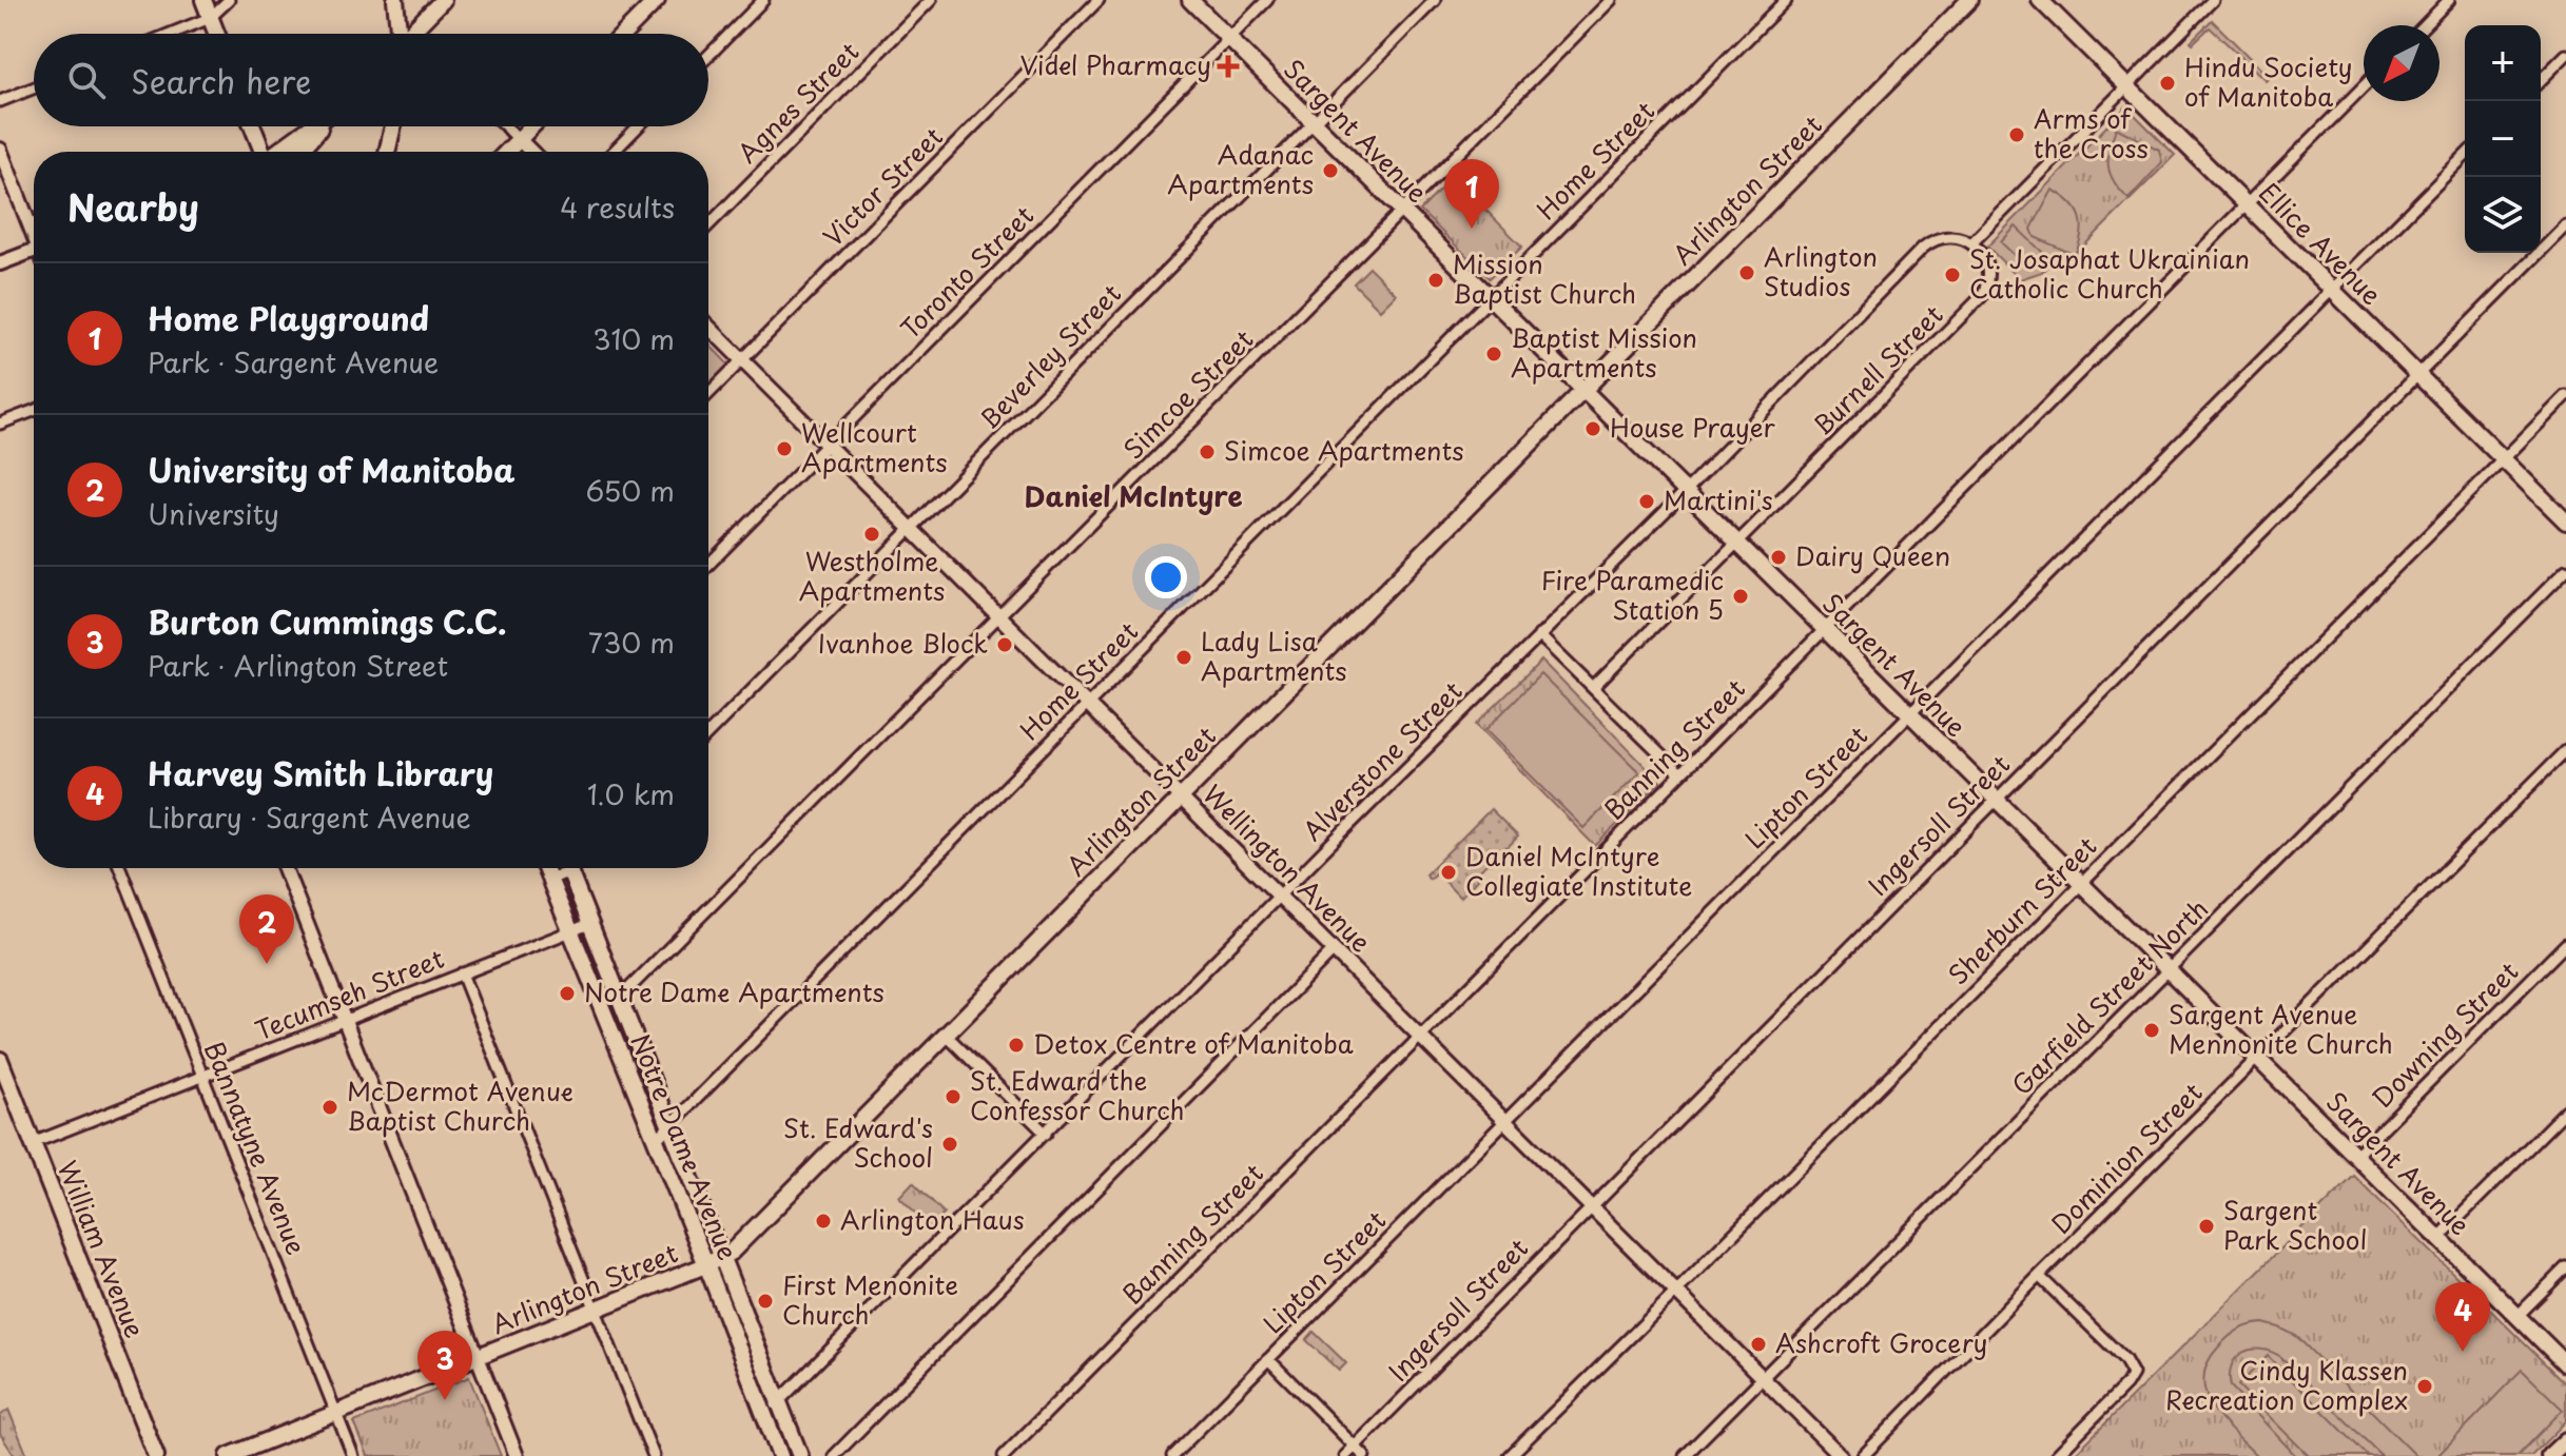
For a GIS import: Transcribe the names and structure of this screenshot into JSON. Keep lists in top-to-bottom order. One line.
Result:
{"streets":{"main road":["Sargent Avenue","Arlington Street","Ellice Avenue","Notre Dame Avenue","William Avenue"],"street":["Agnes Street","Home Street","Victor Street","Toronto Street","Beverley Street","Burnell Street","Simcoe Street","Banning Street","Alverstone Street","Lipton Street","Ingersoll Street","Wellington Avenue","Sherburn Street","Tecumseh Street","Garfield Street North","Downing Street","Bannatyne Avenue","Dominion Street"]},"crossings":[["Sargent Avenue","Home Street"],["Sargent Avenue","Arlington Street"],["Sargent Avenue","Toronto Street"],["Sargent Avenue","Beverley Street"],["Sargent Avenue","Burnell Street"],["Sargent Avenue","Simcoe Street"],["Sargent Avenue","Banning Street"],["Sargent Avenue","Alverstone Street"],["Sargent Avenue","Lipton Street"],["Sargent Avenue","Ingersoll Street"],["Sargent Avenue","Sherburn Street"],["Sargent Avenue","Garfield Street North"],["Sargent Avenue","Downing Street"],["Sargent Avenue","Dominion Street"],["Home Street","Wellington Avenue"],["Home Street","Notre Dame Avenue"],["Victor Street","Wellington Avenue"],["Arlington Street","Wellington Avenue"],["Arlington Street","Notre Dame Avenue"],["Arlington Street","Bannatyne Avenue"],["Ellice Avenue","Banning Street"],["Ellice Avenue","Lipton Street"],["Ellice Avenue","Ingersoll Street"],["Ellice Avenue","Sherburn Street"],["Toronto Street","Wellington Avenue"],["Beverley Street","Wellington Avenue"],["Burnell Street","Alverstone Street"],["Simcoe Street","Wellington Avenue"],["Simcoe Street","Notre Dame Avenue"],["Banning Street","Wellington Avenue"],["Alverstone Street","Wellington Avenue"],["Alverstone Street","Notre Dame Avenue"],["Lipton Street","Wellington Avenue"],["Ingersoll Street","Wellington Avenue"],["Wellington Avenue","Sherburn Street"],["Wellington Avenue","Garfield Street North"],["Tecumseh Street","Notre Dame Avenue"],["Tecumseh Street","Bannatyne Avenue"],["Tecumseh Street","William Avenue"]],"districts":["Daniel McIntyre"],"places":{"health":["Videl Pharmacy"],"other":["Hindu Society of Manitoba","Arms of the Cross","Adanac Apartments","Arlington Studios","St. Josaphat Ukrainian Catholic Church","Mission Baptist Church","Baptist Mission Apartments","House Prayer","Wellcourt Apartments","Simcoe Apartments","Martini's","Westholme Apartments","Dairy Queen","Fire Paramedic Station 5","Ivanhoe Block","Lady Lisa Apartments","Daniel McIntyre Collegiate Institute","Notre Dame Apartments","Sargent Avenue Mennonite Church","Detox Centre of Manitoba","St. Edward the Confessor Church","McDermot Avenue Baptist Church","St. Edward's School","Arlington Haus","Sargent Park School","First Menonite Church","Ashcroft Grocery","Cindy Klassen Recreation Complex"]},"north":"bottom left","page":{"map_buttons":["+","−"],"search":"Search here","heading":["Nearby","4 results"],"pins":["1","2","4","3"],"list":[{"mark":"1","name":"Home Playground","note":"Park · Sargent Avenue","value":"310 m"},{"mark":"2","name":"University of Manitoba","note":"University","value":"650 m"},{"mark":"3","name":"Burton Cummings C.C.","note":"Park · Arlington Street","value":"730 m"},{"mark":"4","name":"Harvey Smith Library","note":"Library · Sargent Avenue","value":"1.0 km"}]}}
